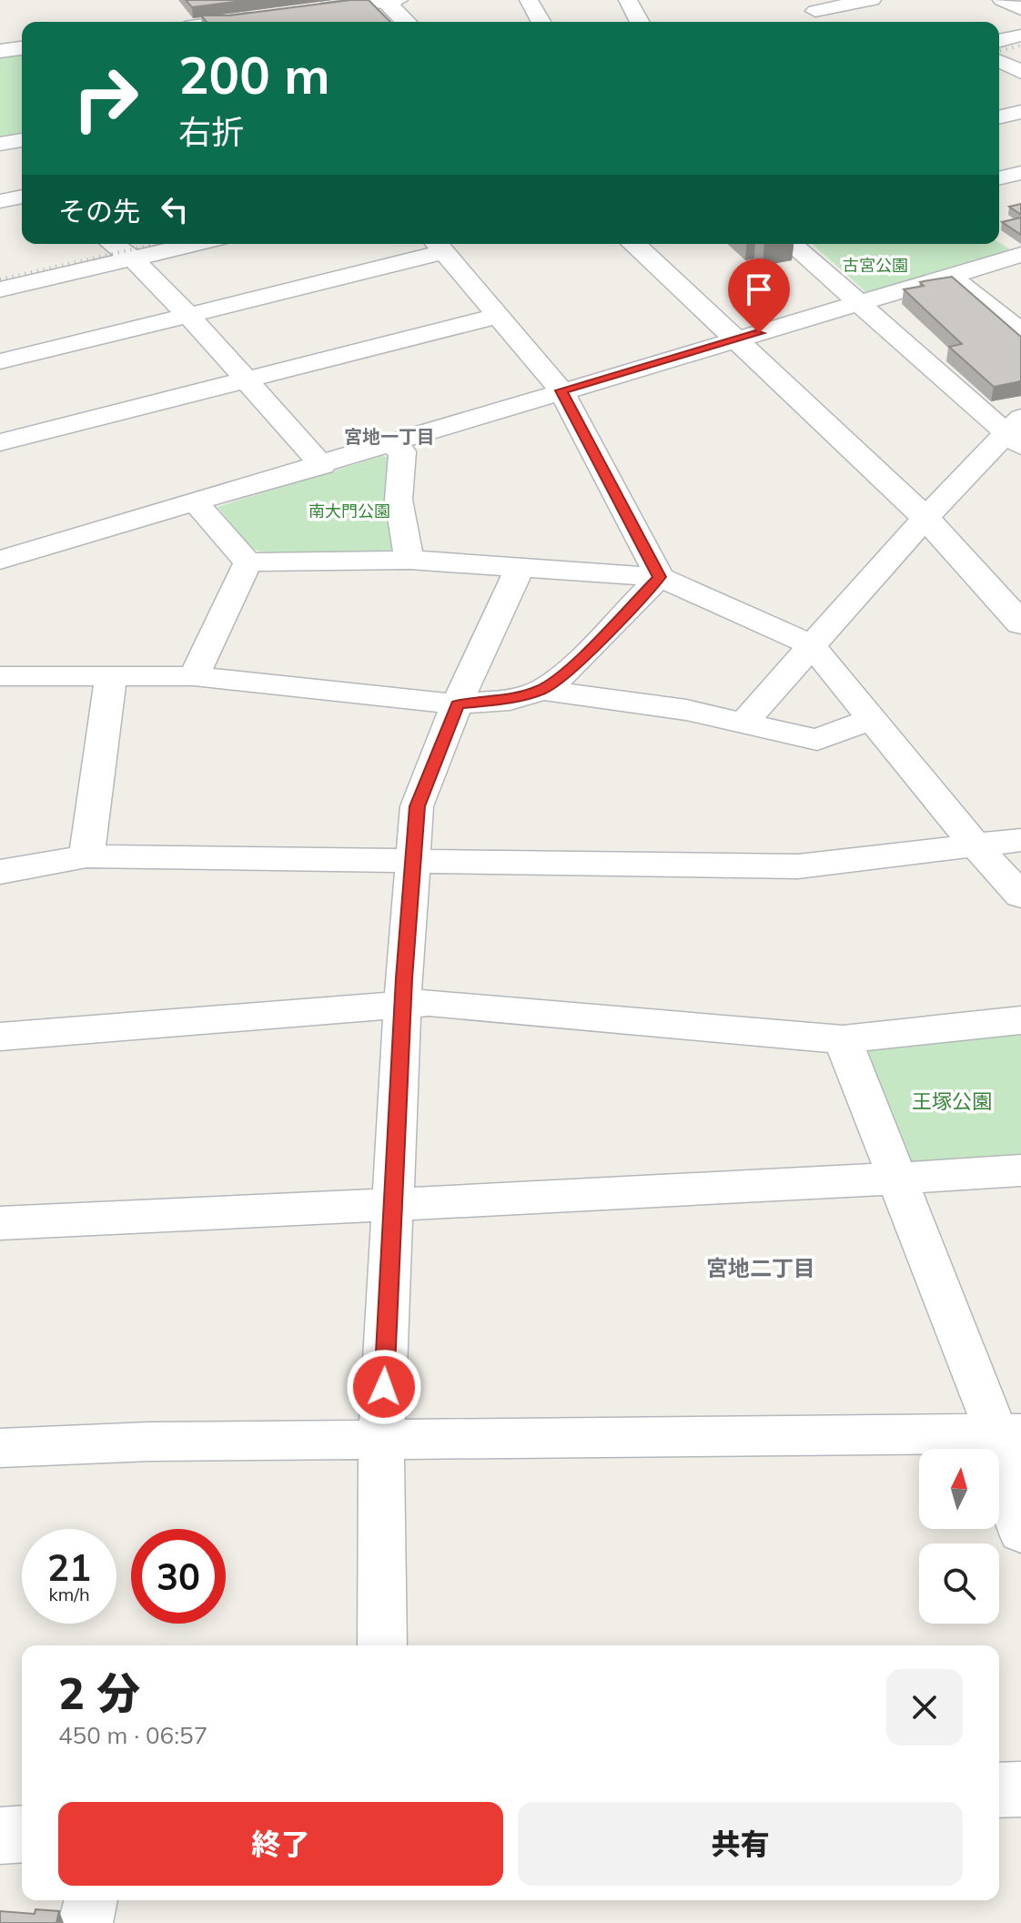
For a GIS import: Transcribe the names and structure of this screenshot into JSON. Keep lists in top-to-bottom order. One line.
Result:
{"districts":["宮地一丁目","宮地二丁目"],"parks":["古宮公園","南大門公園","王塚公園"],"north":"top","page":{"turn":["200 m","右折"],"then":"その先","speed":"21 km/h","limit":"30","heading":["2 分","450 m · 06:57"],"buttons":["終了","共有"]}}
